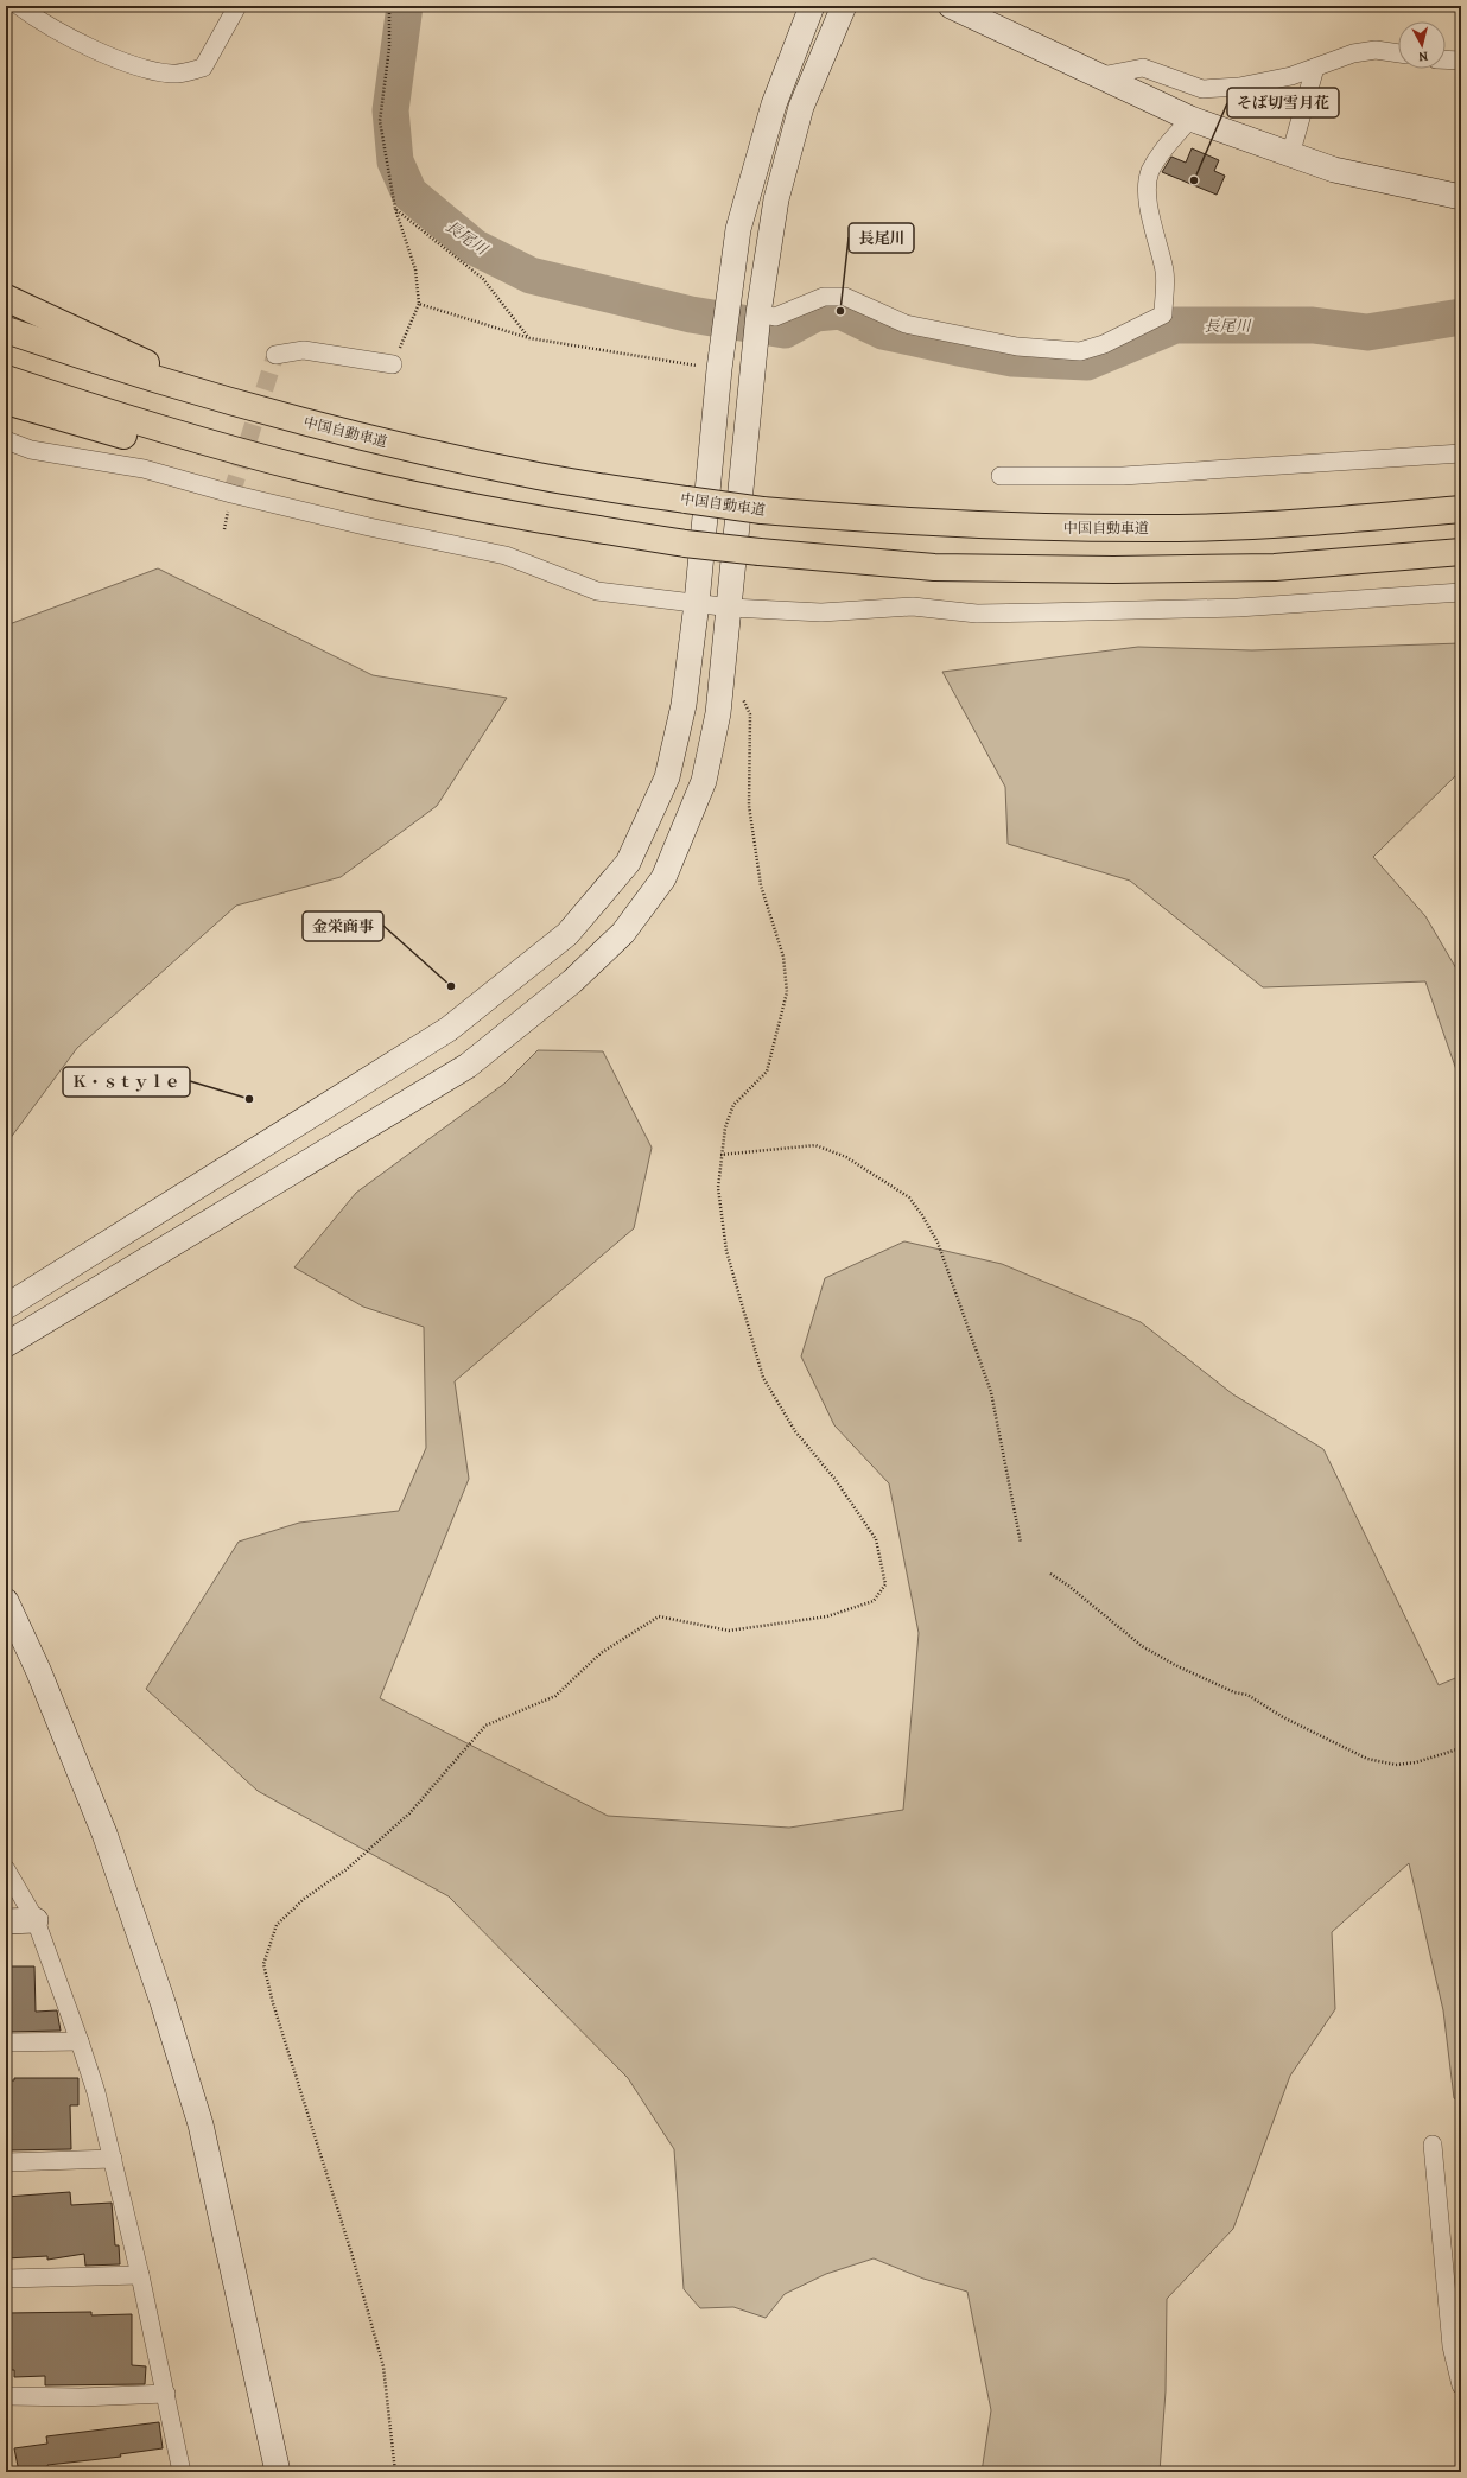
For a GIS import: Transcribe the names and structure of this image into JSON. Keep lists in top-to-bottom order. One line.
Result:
{"streets":{"highway":["中国自動車道"]},"water":["長尾川"],"places":["そば切雪月花","長尾川","金栄商事","Ｋ・ｓｔｙｌｅ"],"north":"bottom"}
